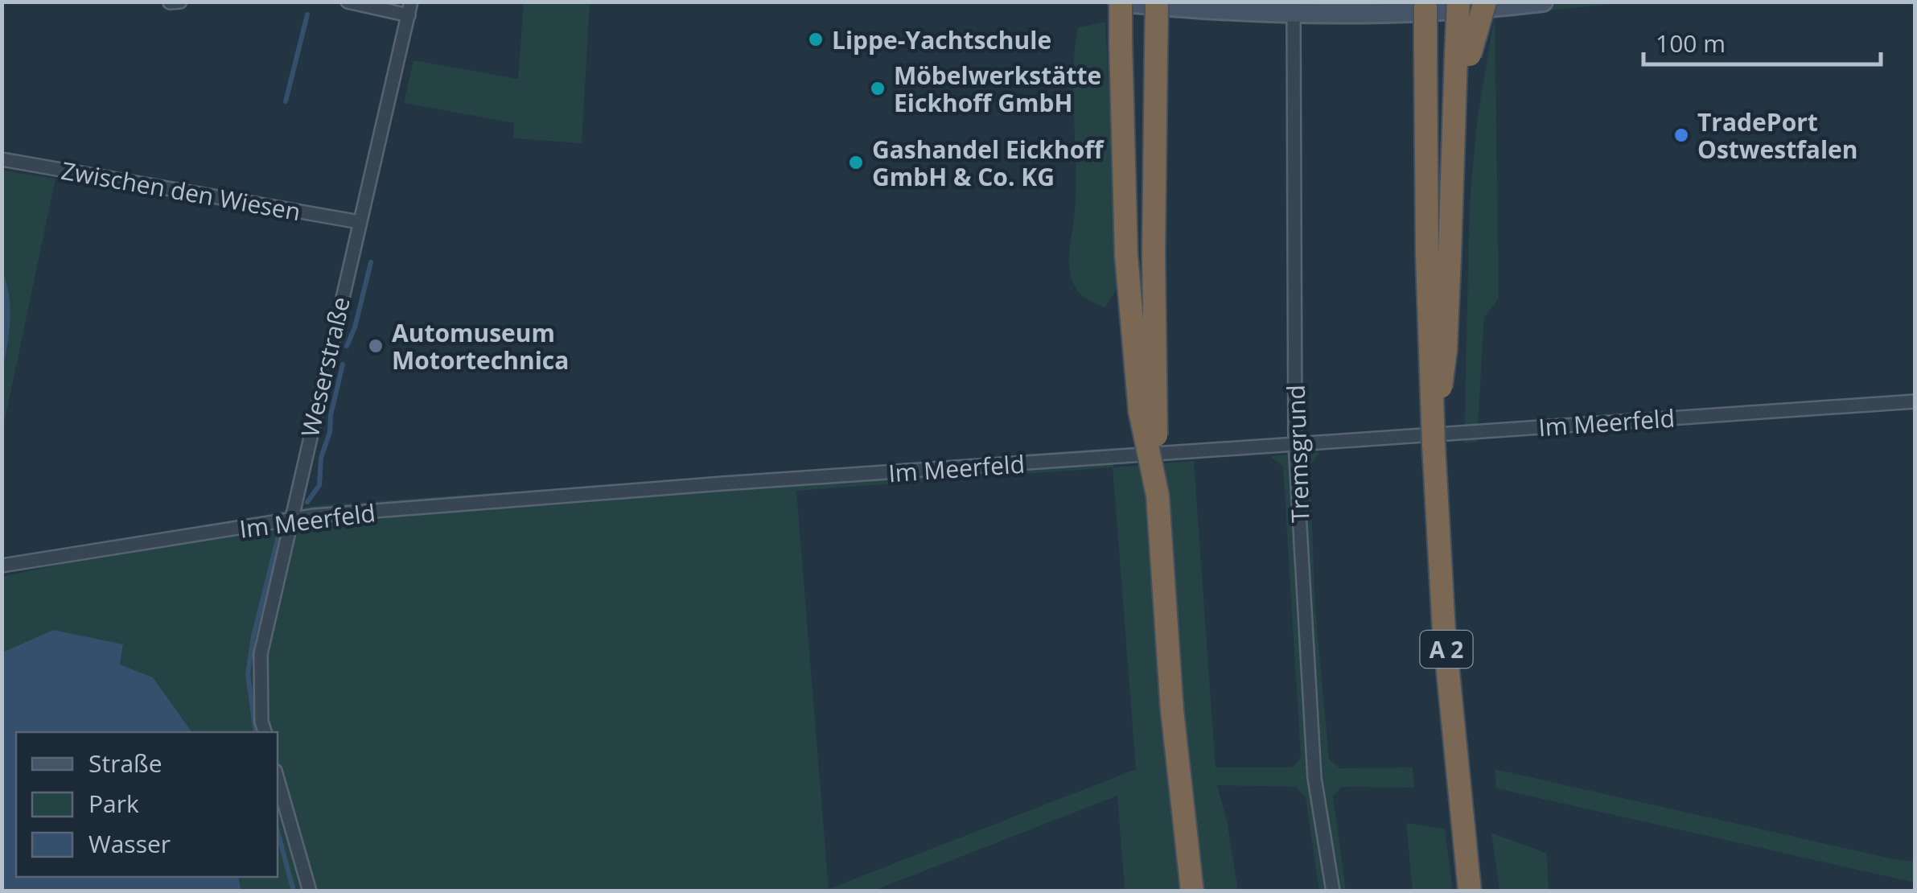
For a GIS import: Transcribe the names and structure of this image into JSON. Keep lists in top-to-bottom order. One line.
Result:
{"streets":{"highway":["A 2"],"street":["Zwischen den Wiesen","Weserstraße","Im Meerfeld","Tremsgrund"]},"crossings":[["Zwischen den Wiesen","Weserstraße"],["Weserstraße","Im Meerfeld"],["Im Meerfeld","Tremsgrund"]],"places":["Lippe-Yachtschule","Möbelwerkstätte Eickhoff GmbH","TradePort Ostwestfalen","Gashandel Eickhoff GmbH & Co. KG","Automuseum Motortechnica"],"legend":["Straße","Park","Wasser"],"scale_bar":"100 m"}
